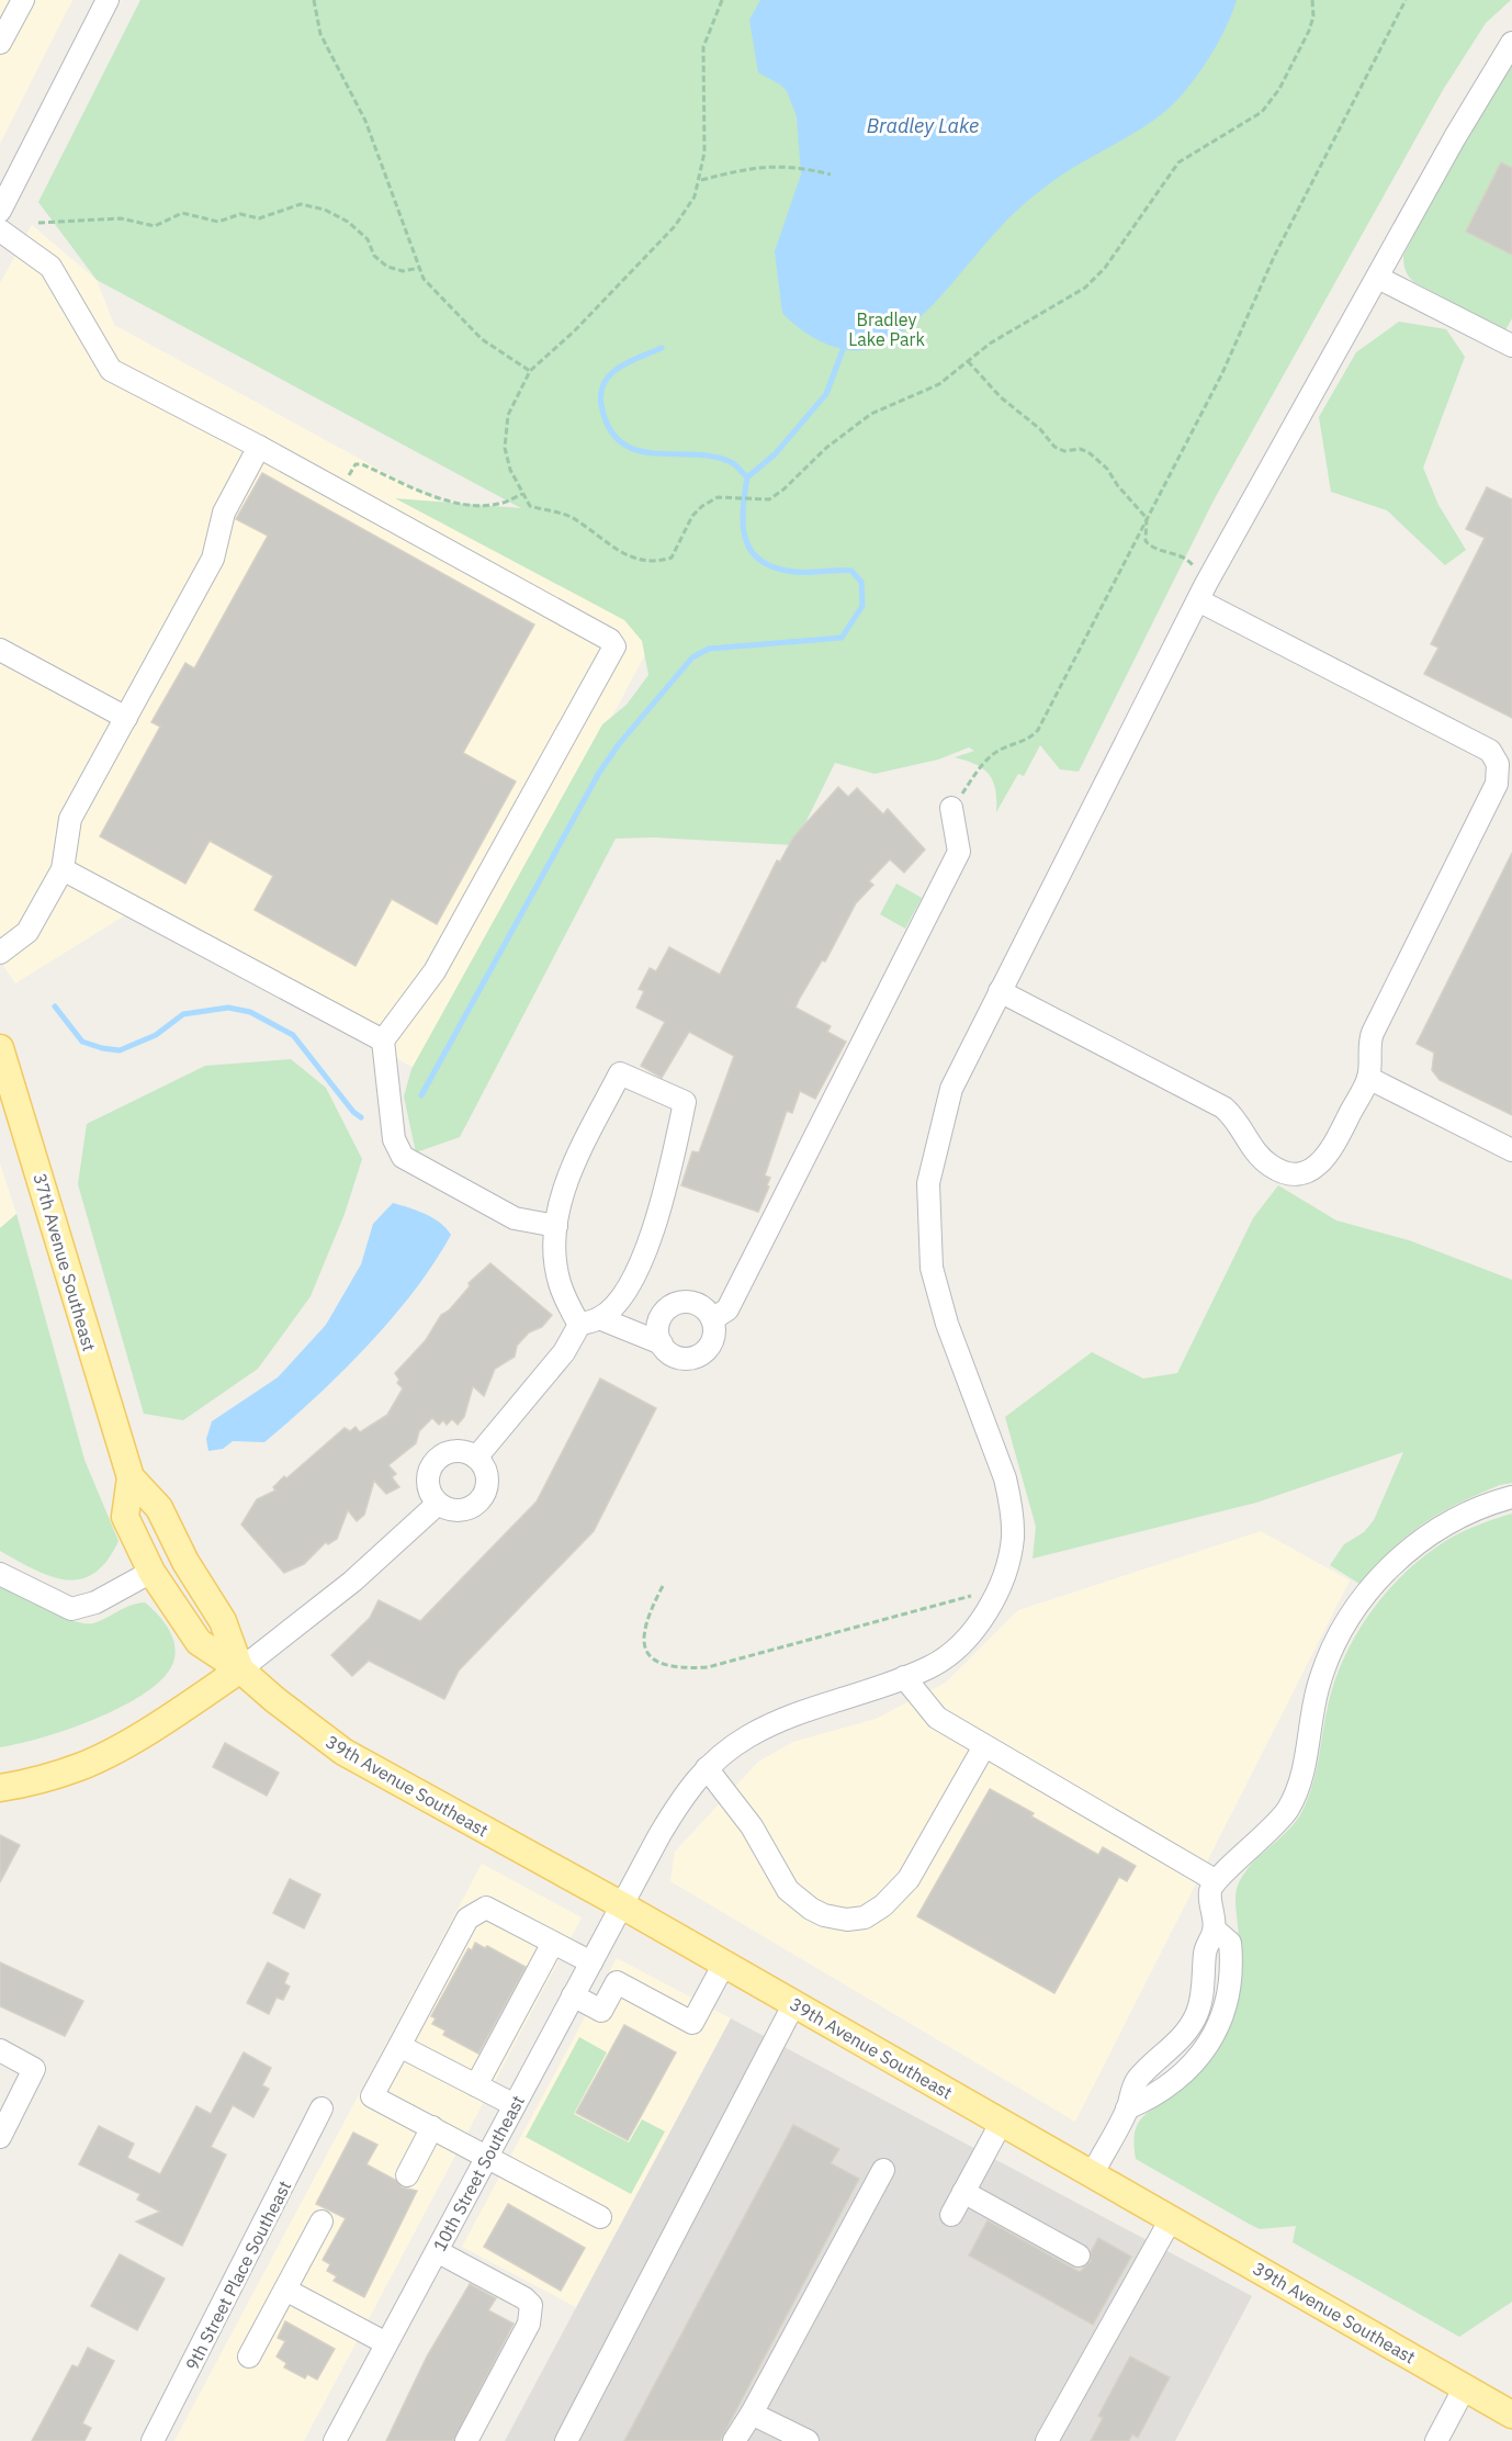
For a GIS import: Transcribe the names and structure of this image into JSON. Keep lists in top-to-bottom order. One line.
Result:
{"streets":{"main road":["37th Avenue Southeast","39th Avenue Southeast"],"street":["10th Street Southeast","9th Street Place Southeast"]},"crossings":[["37th Avenue Southeast","39th Avenue Southeast"],["39th Avenue Southeast","10th Street Southeast"]],"water":["Bradley Lake"],"parks":["Bradley Lake Park"]}
